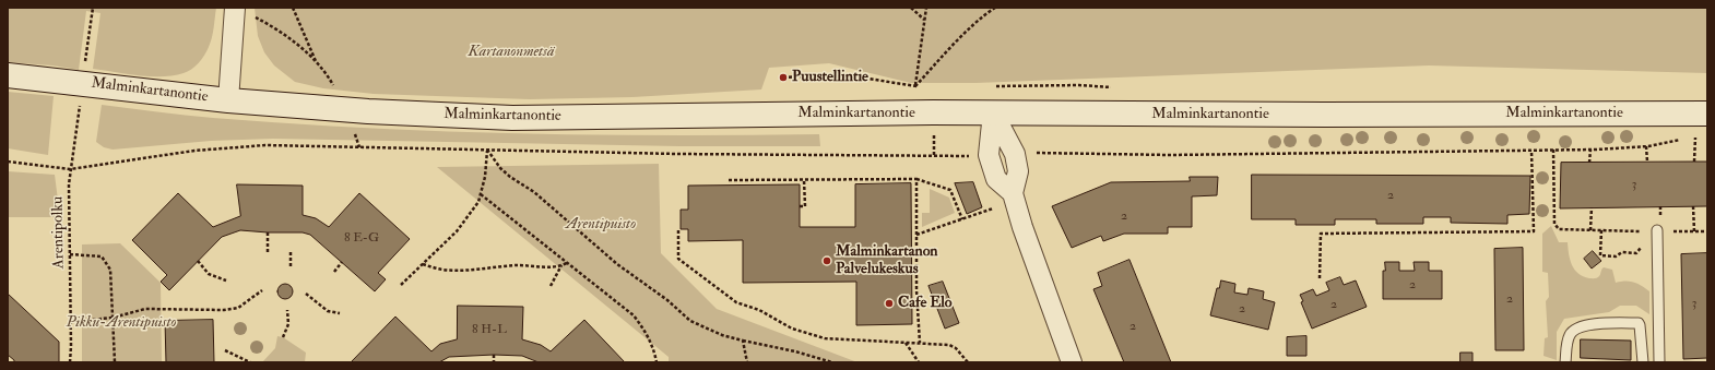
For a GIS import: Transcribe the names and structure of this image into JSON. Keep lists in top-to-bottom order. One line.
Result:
{"streets":{"main road":["Malminkartanontie"],"path":["Arentipolku"]},"parks":["Kartanonmetsä","Arentipuisto","Pikku-Arentipuisto"],"places":["Puustellintie","Malminkartanon Palvelukeskus","Cafe Elo"],"house_numbers":["3","2","2","8 E-G","2","2","3","2","2","2","8 H-L"]}
